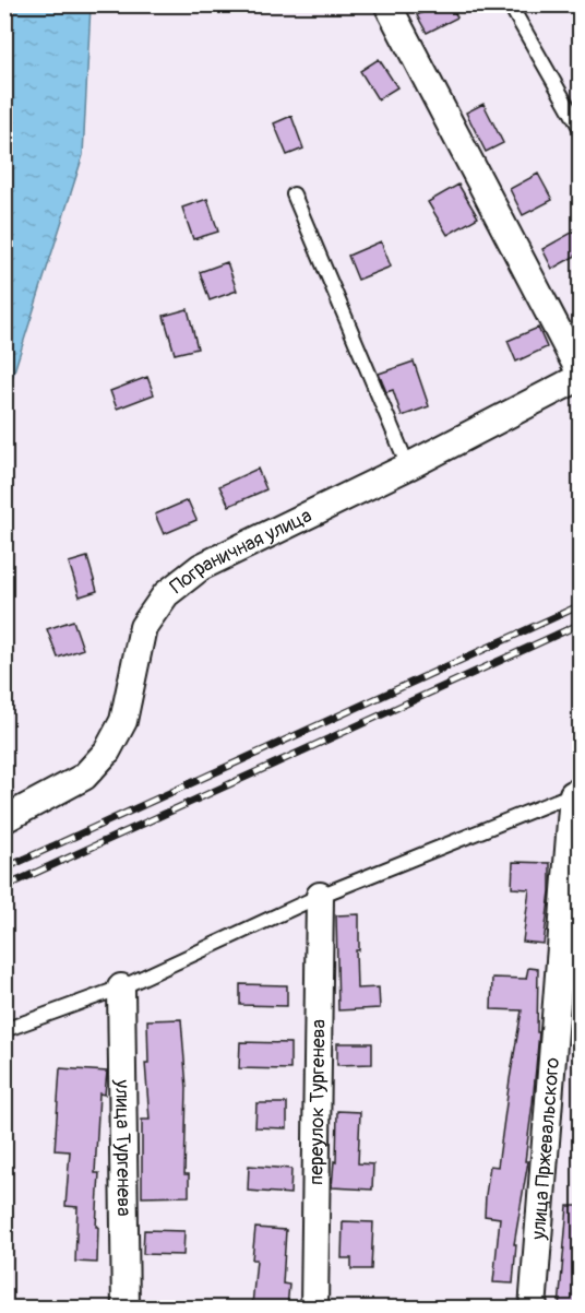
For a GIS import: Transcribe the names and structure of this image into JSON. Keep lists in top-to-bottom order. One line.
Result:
{"streets":{"street":["Пограничная улица","переулок Тургенева","улица Тургенева","улица Пржевальского"]}}
